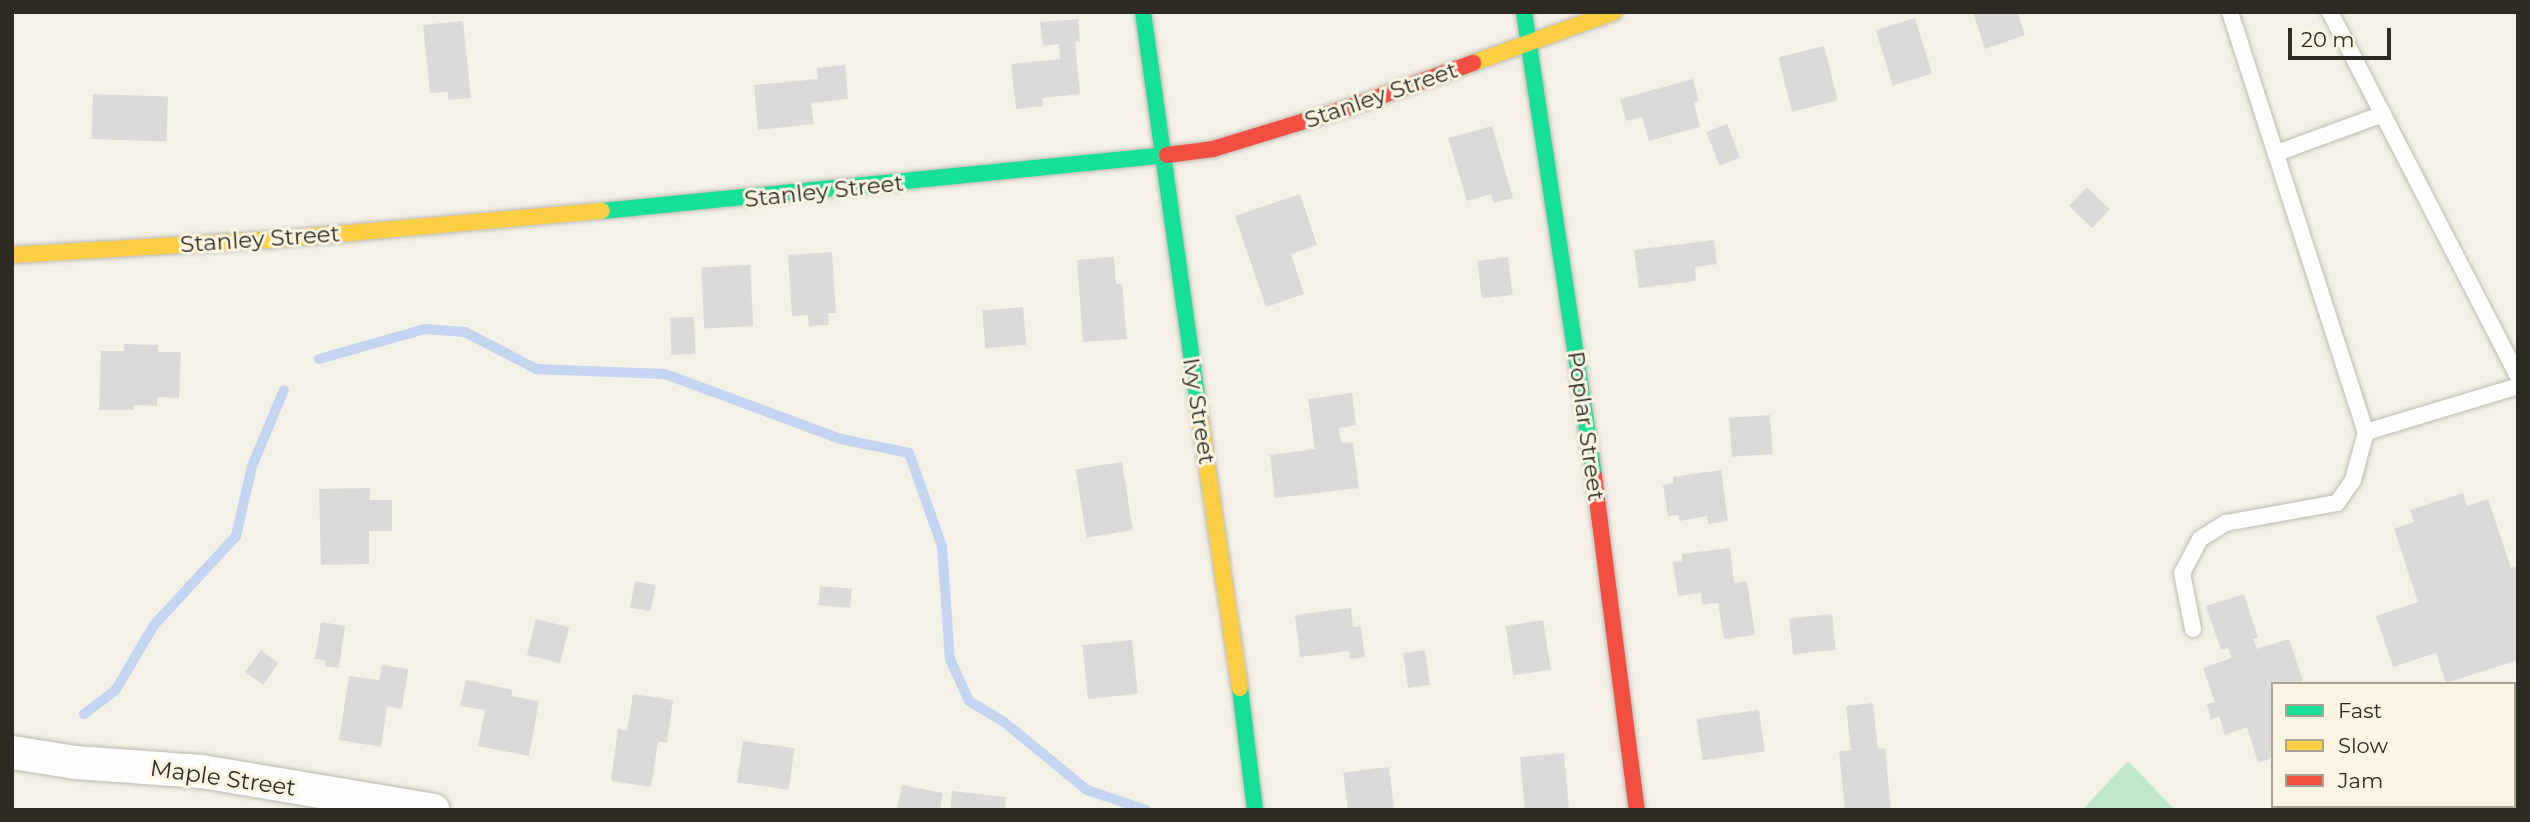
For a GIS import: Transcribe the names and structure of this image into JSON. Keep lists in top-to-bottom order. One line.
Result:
{"streets":{"street":["Stanley Street","Ivy Street","Poplar Street","Maple Street"]},"crossings":[["Stanley Street","Ivy Street"],["Stanley Street","Poplar Street"]],"legend":["Fast","Slow","Jam"],"scale_bar":"20 m"}
